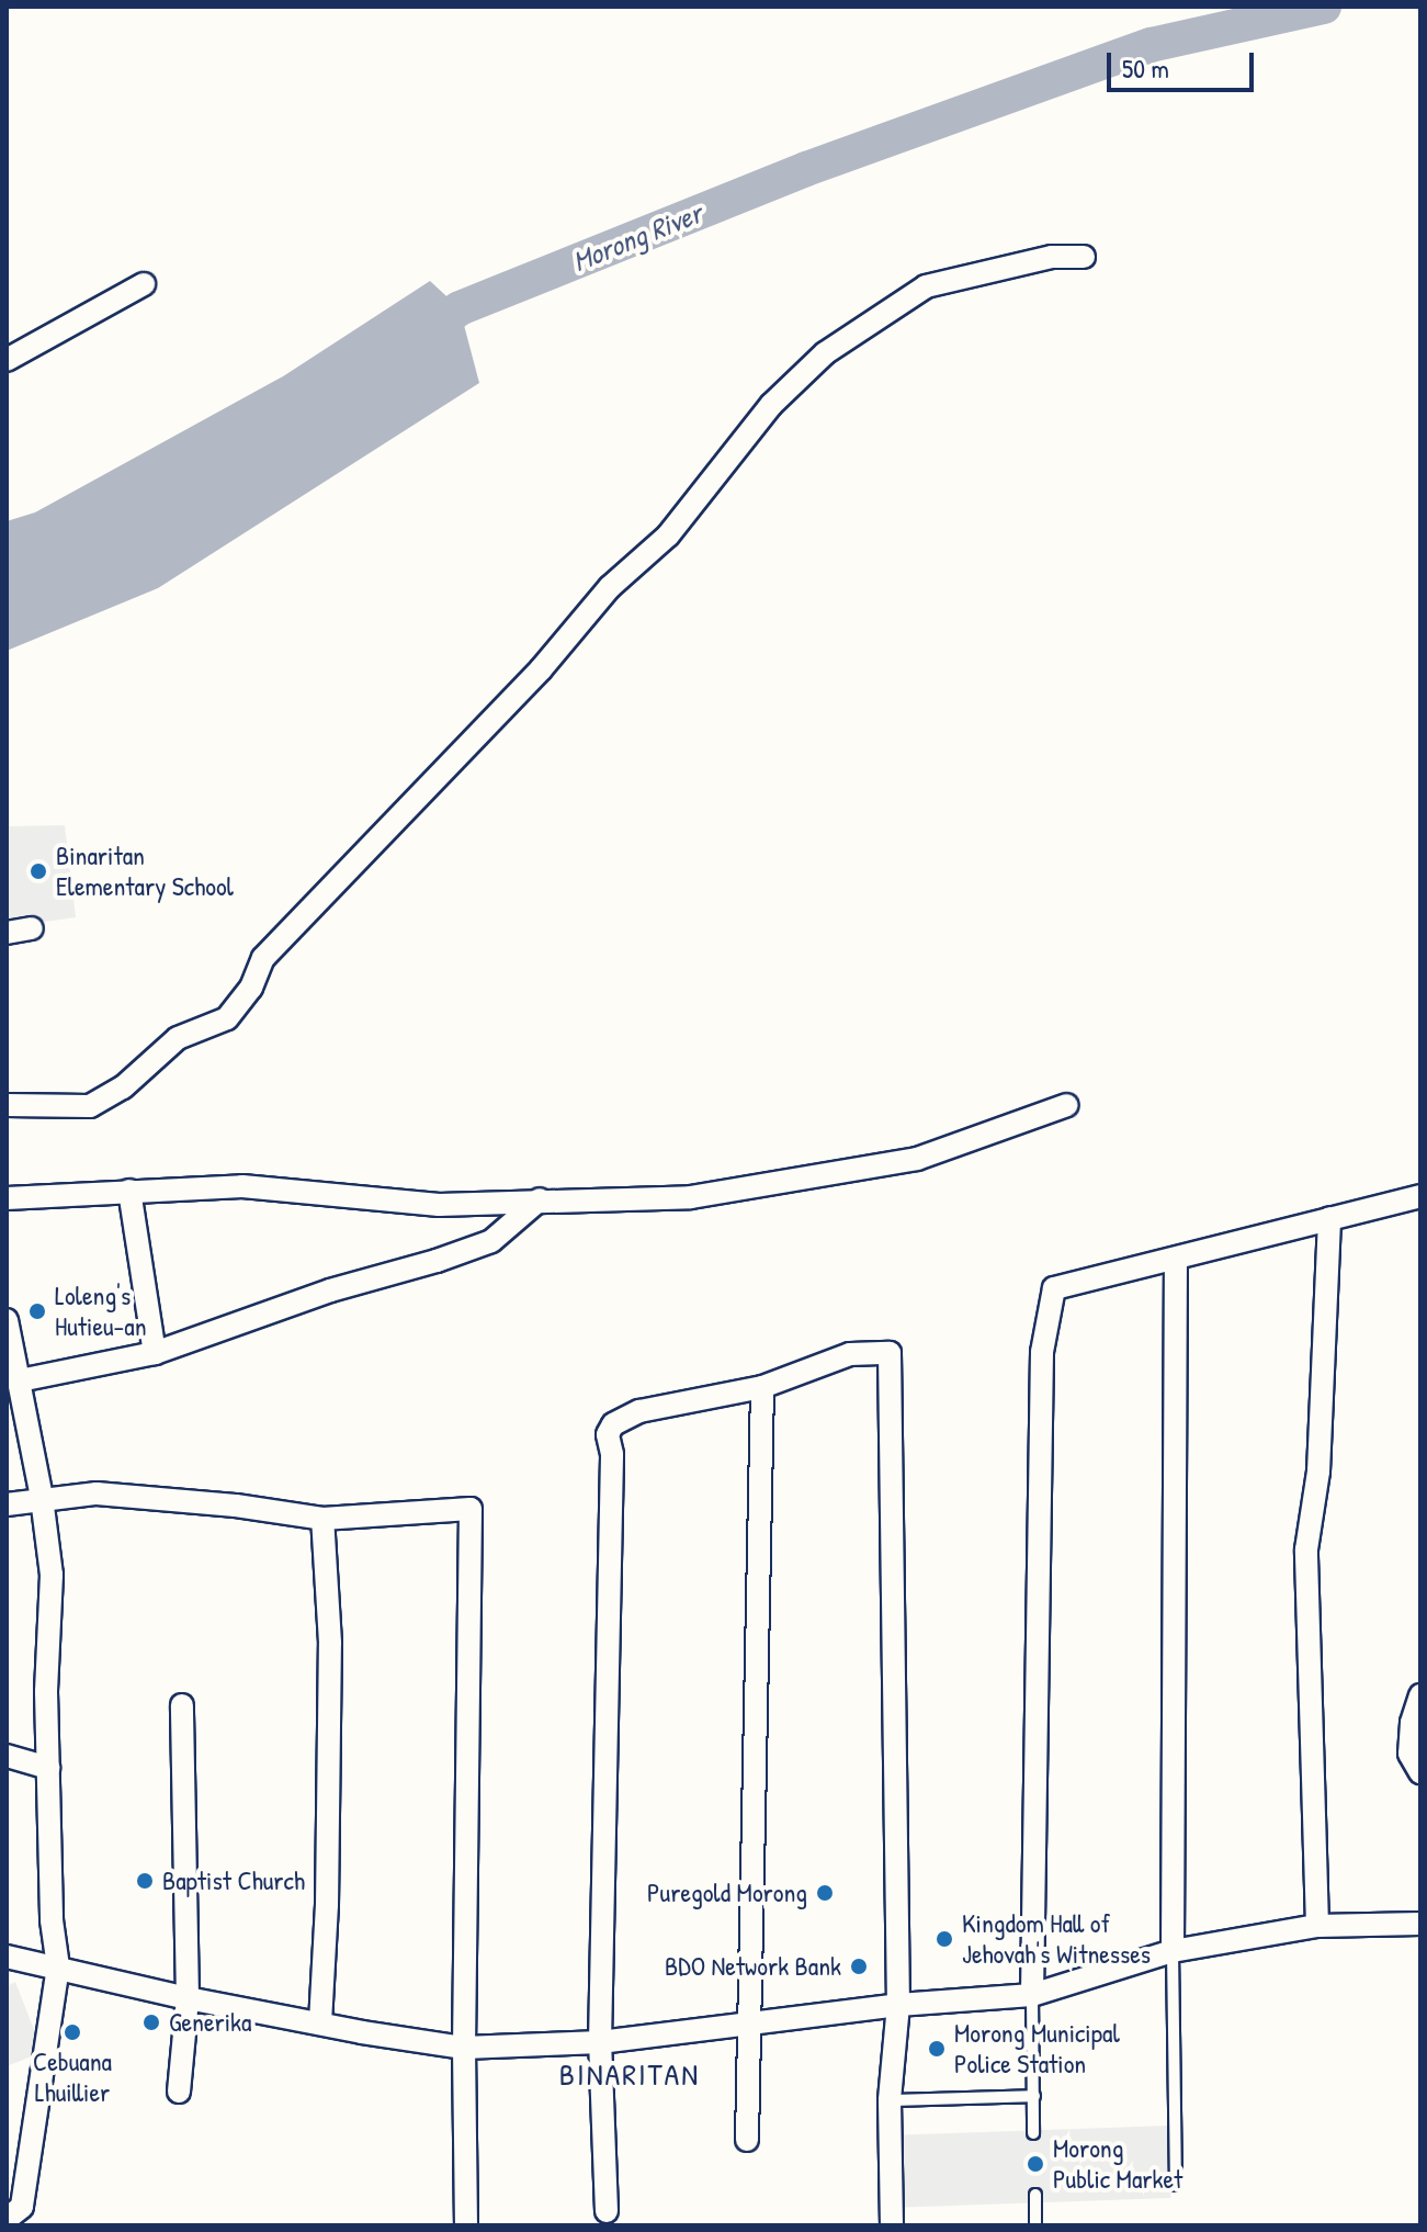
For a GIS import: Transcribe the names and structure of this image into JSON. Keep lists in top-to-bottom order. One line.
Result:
{"districts":["BINARITAN"],"water":["Morong River"],"places":["Binaritan Elementary School","Loleng's Hutieu-an","Baptist Church","Puregold Morong","Kingdom Hall of Jehovah's Witnesses","BDO Network Bank","Generika","Cebuana Lhuillier","Morong Municipal Police Station","Morong Public Market"],"scale_bar":"50 m"}
